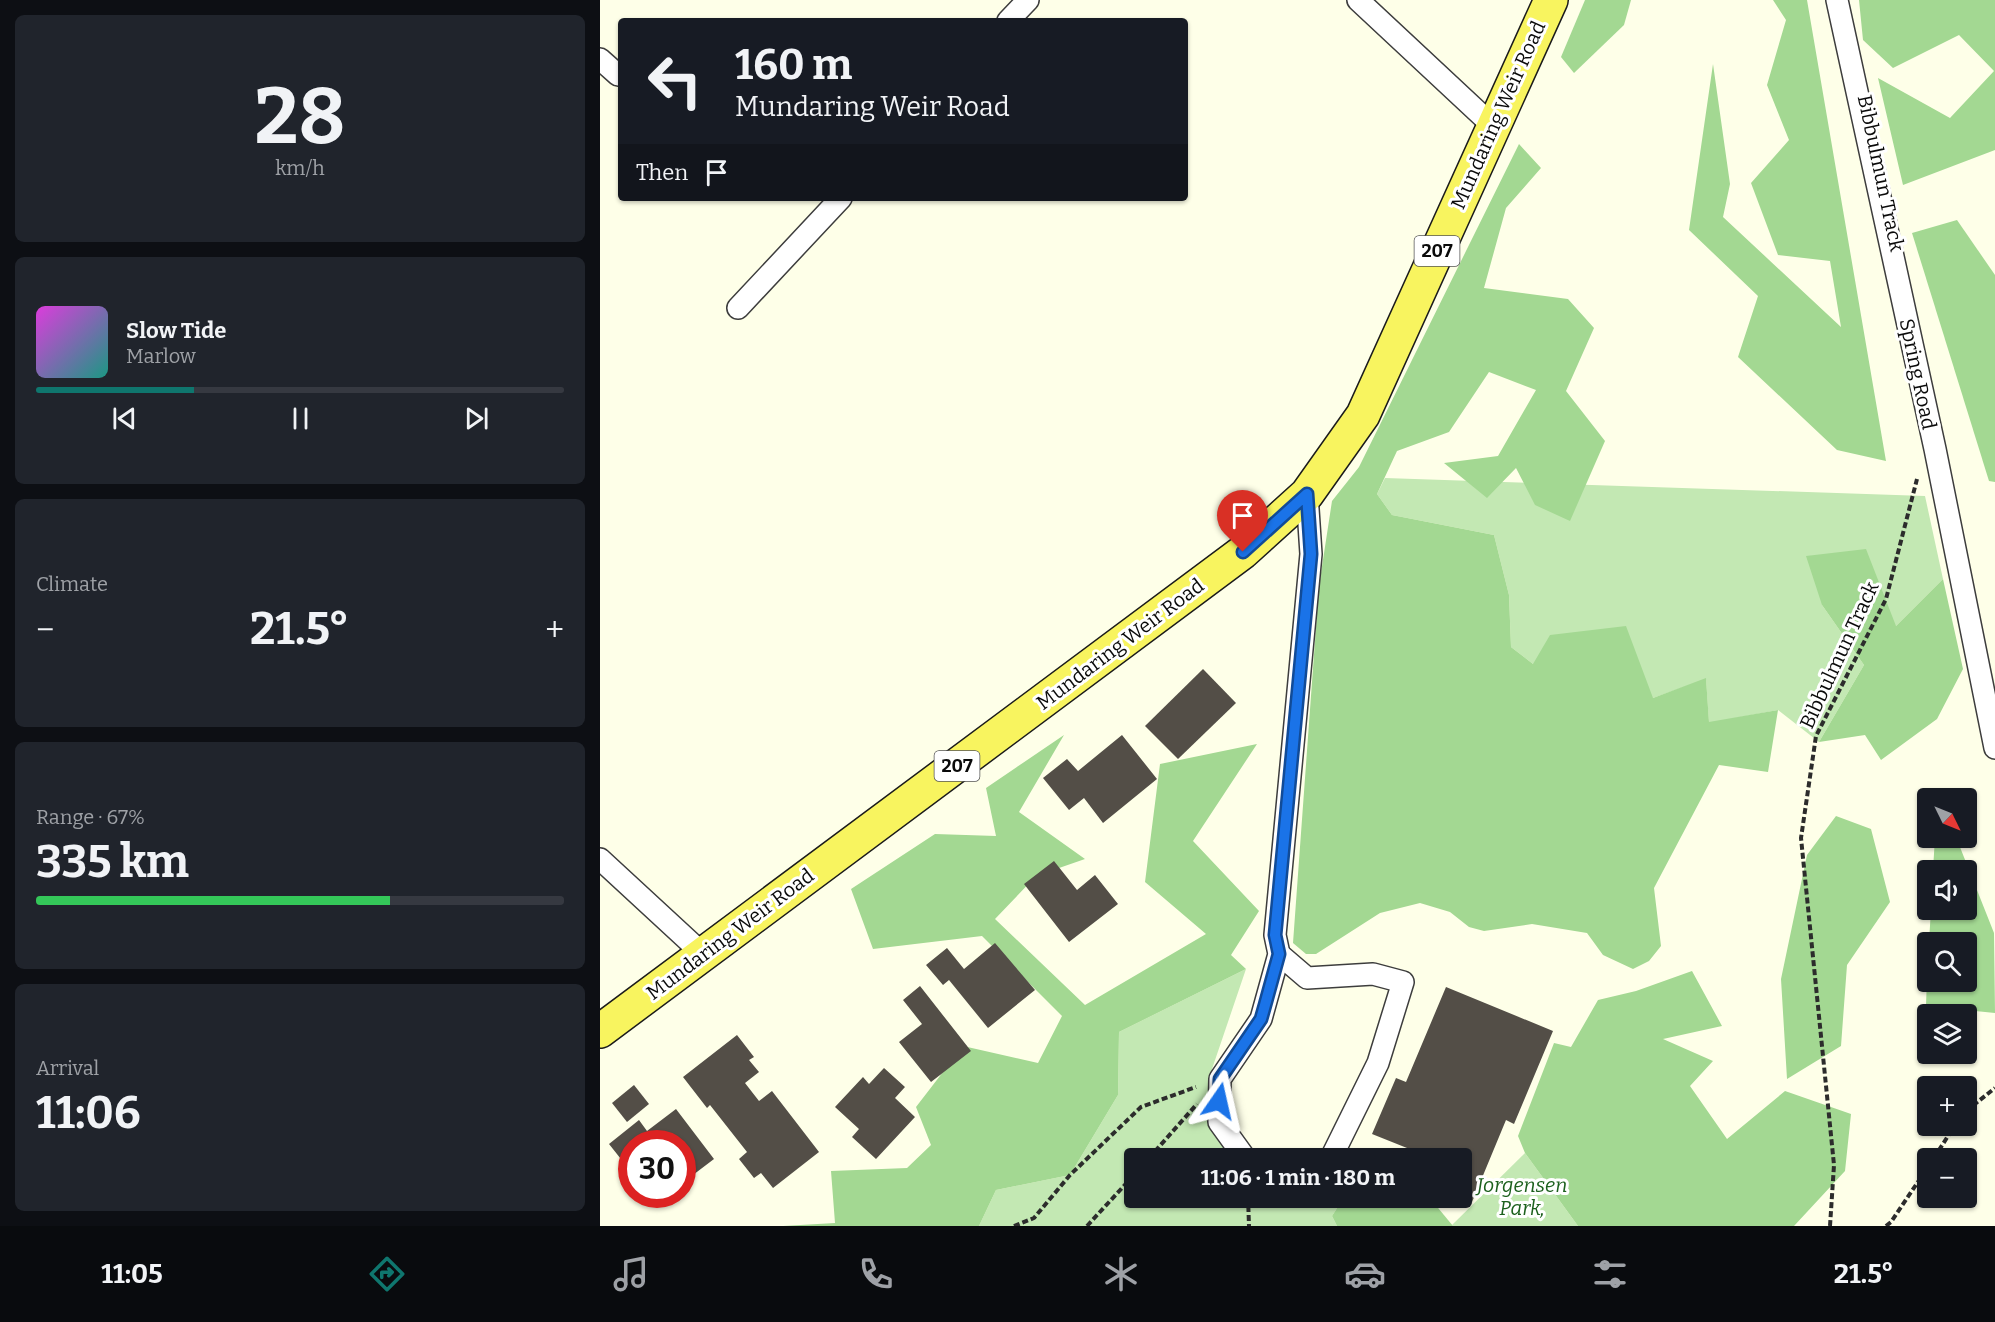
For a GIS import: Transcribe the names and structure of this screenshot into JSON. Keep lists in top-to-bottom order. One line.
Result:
{"streets":{"main road":["Mundaring Weir Road","207"],"street":["Spring Road"],"path":["Bibbulmun Track"]},"parks":["Jorgensen Park,"],"north":"bottom right","page":{"tile":[["28","km/h"],"Climate",["Range · 67%","335 km"],["Arrival","11:06"]],"turn":["160 m","Mundaring Weir Road"],"then":"Then","song":["Slow Tide","Marlow"],"heat":["−","21.5°","+"],"map_buttons":["+","−"],"limit":"30","trip":"11:06 · 1 min · 180 m","tabs":["11:05","21.5°"]}}
